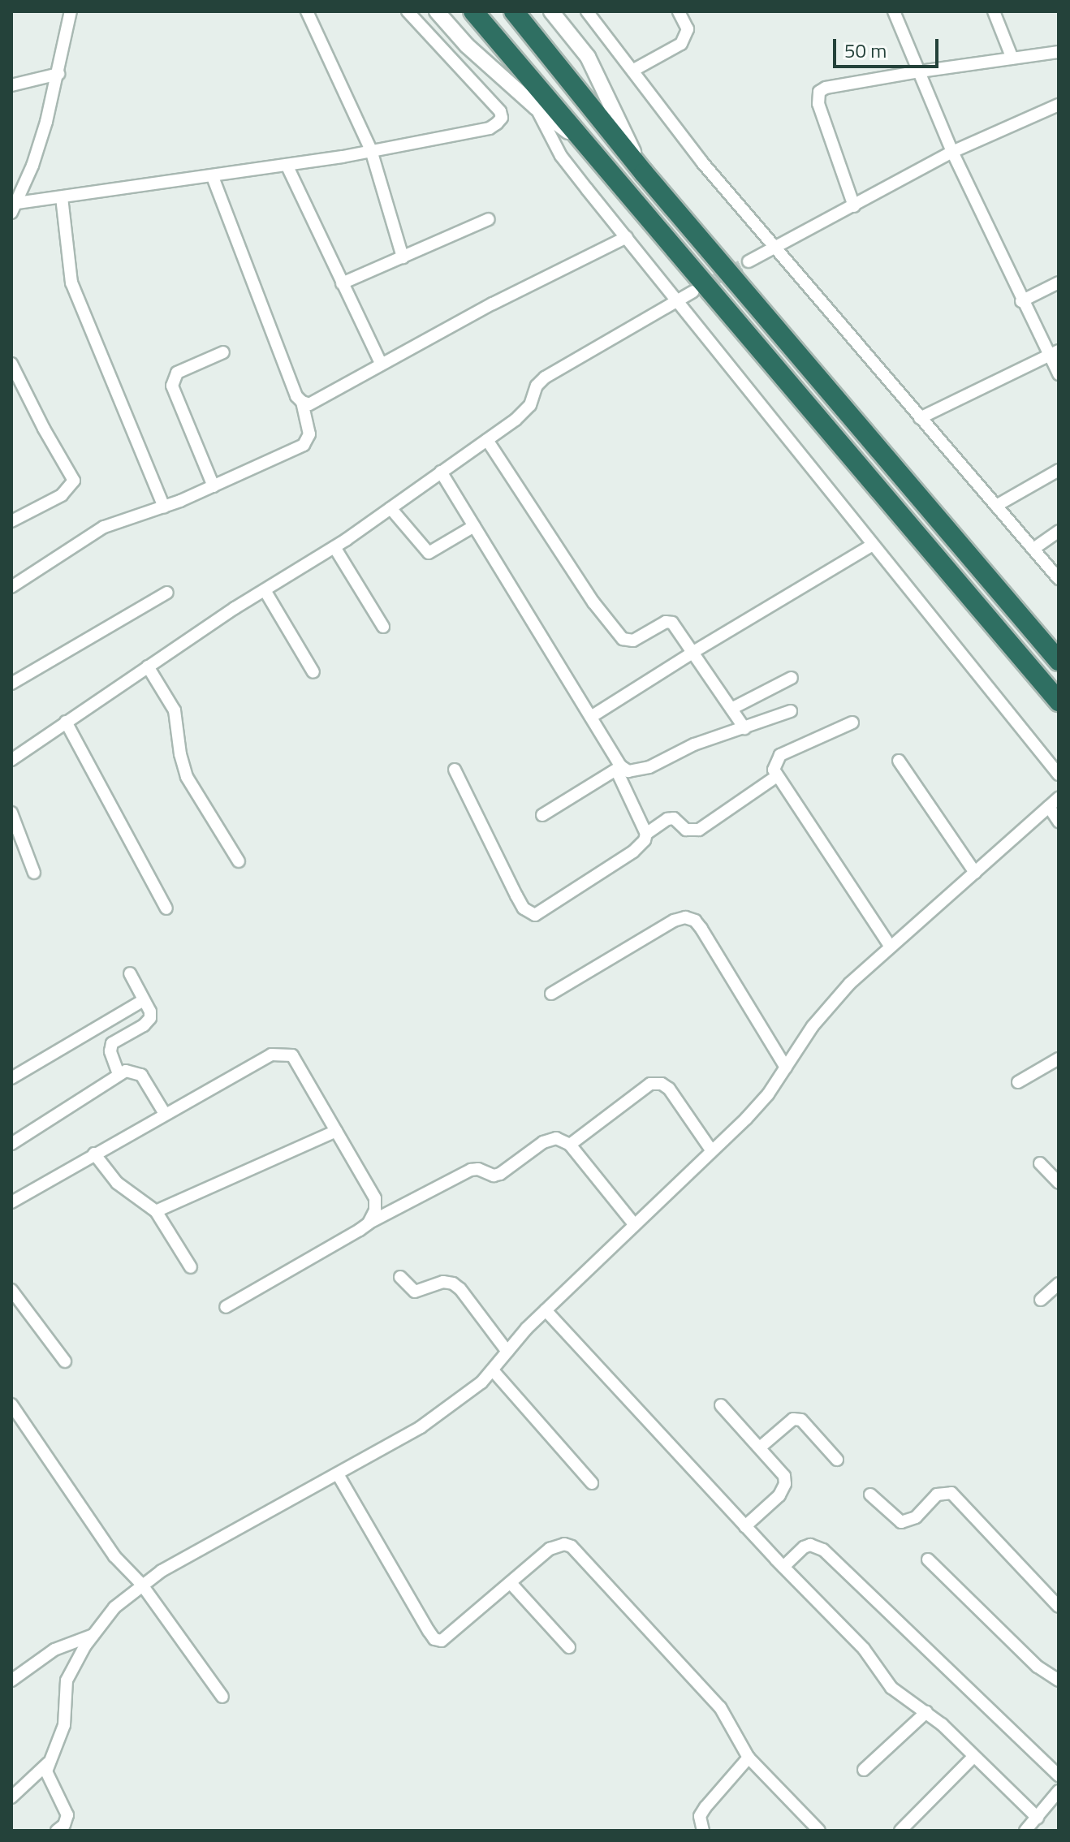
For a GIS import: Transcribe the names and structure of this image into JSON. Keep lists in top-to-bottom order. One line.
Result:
{"scale_bar":"50 m"}
